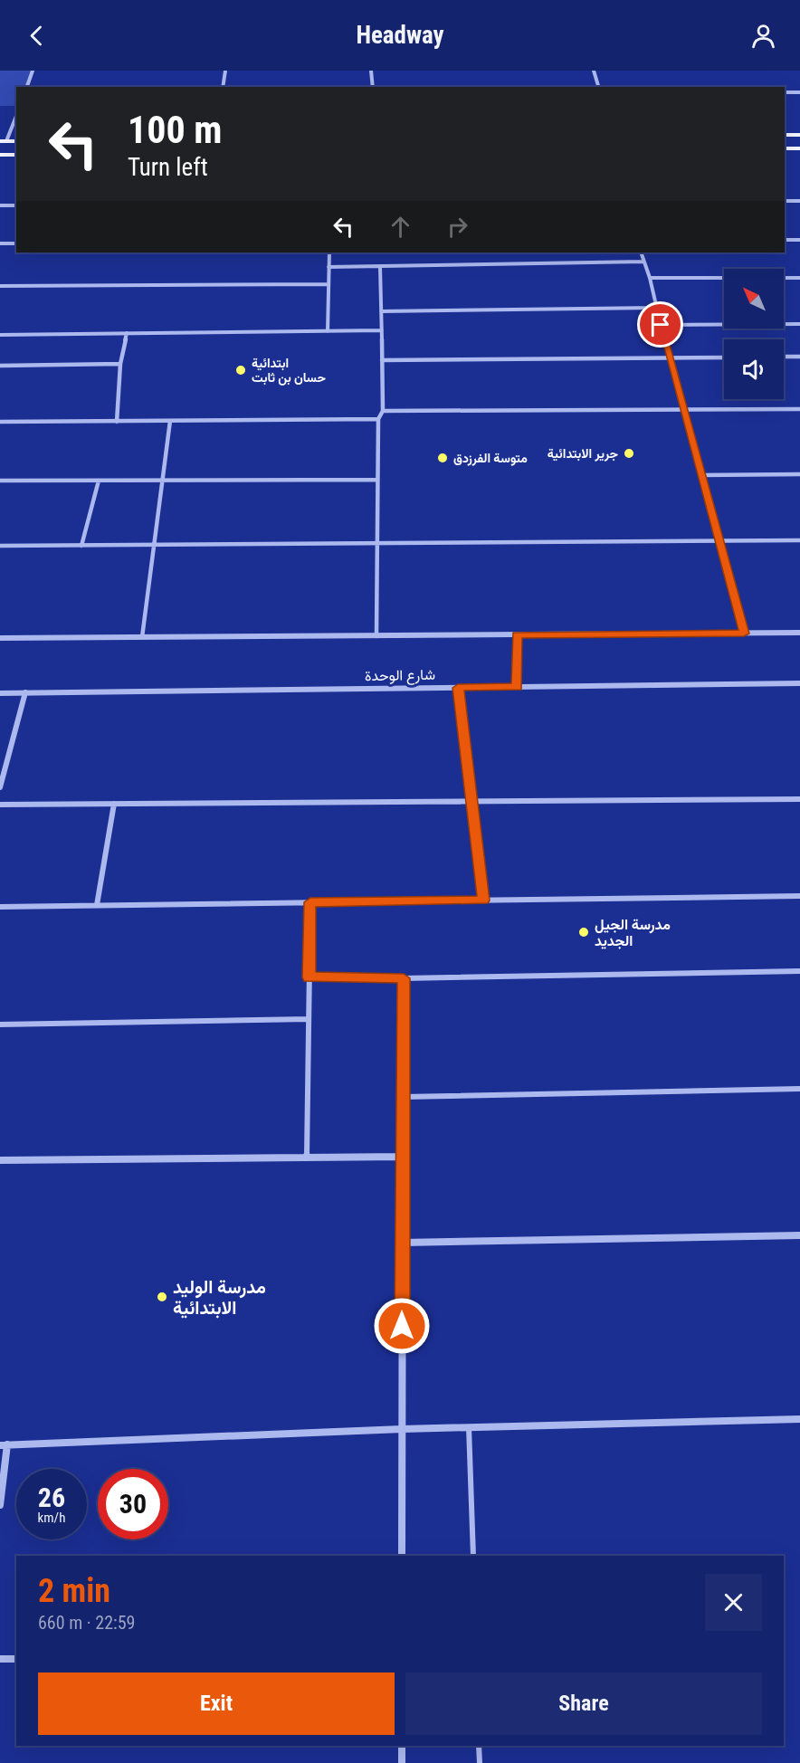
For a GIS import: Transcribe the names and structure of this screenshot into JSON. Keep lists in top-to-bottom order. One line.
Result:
{"streets":{"street":["شارع الوحدة"]},"places":["ابتدائية حسان بن ثابت","جرير الابتدائية","متوسة الفرزدق","مدرسة الجيل الجديد","مدرسة الوليد الابتدائية"],"north":"top left","page":{"header":"Headway","turn":["100 m","Turn left"],"speed":"26 km/h","limit":"30","heading":["2 min","660 m · 22:59"],"buttons":["Exit","Share"]}}
